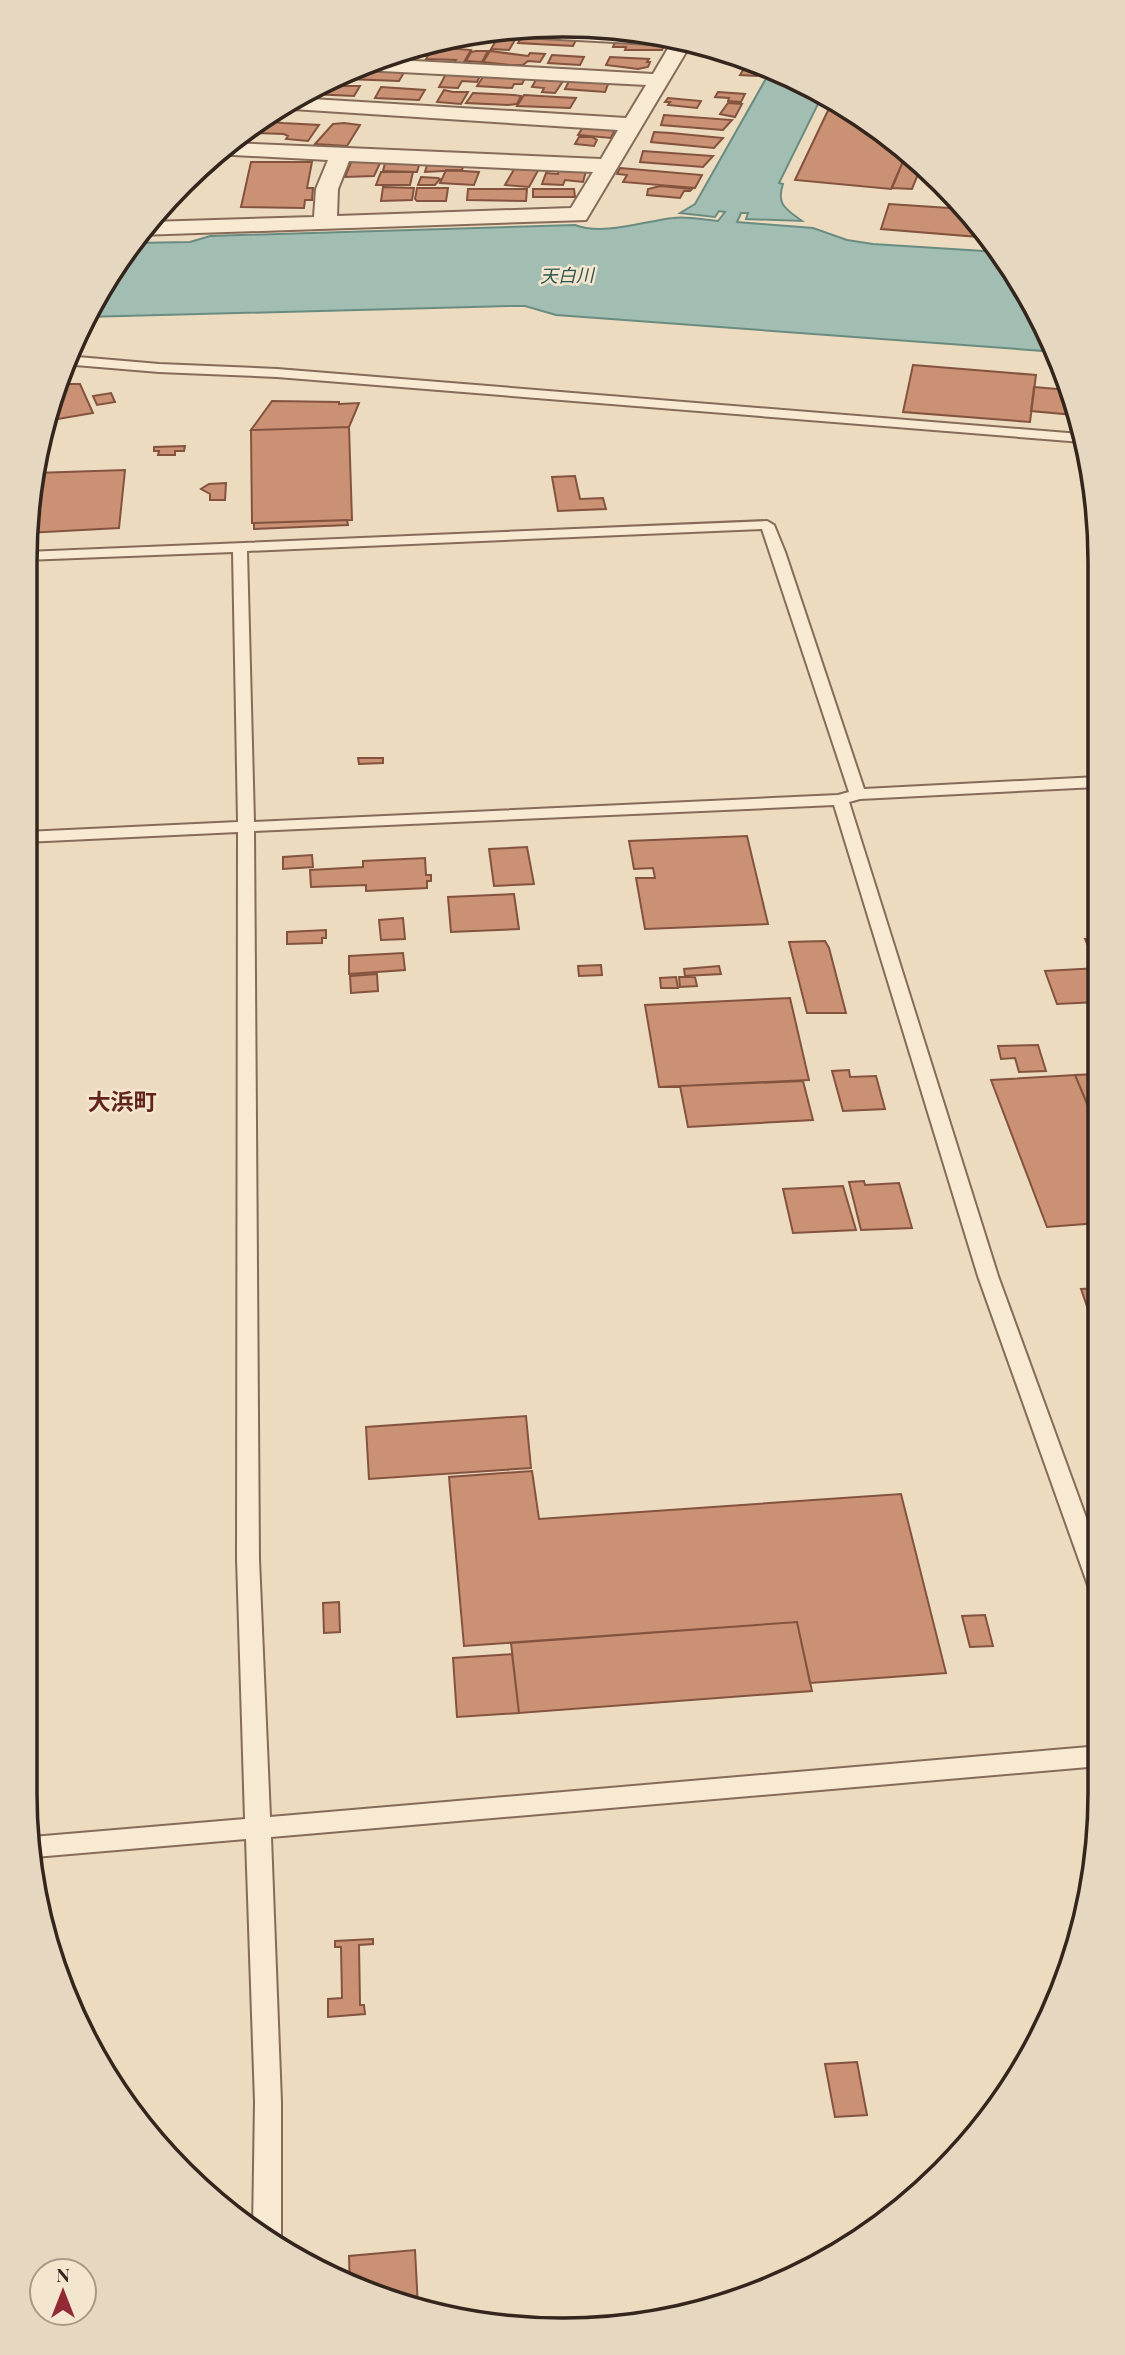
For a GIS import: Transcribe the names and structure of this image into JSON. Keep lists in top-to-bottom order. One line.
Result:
{"districts":["大浜町"],"water":["天白川"],"north":"top"}
